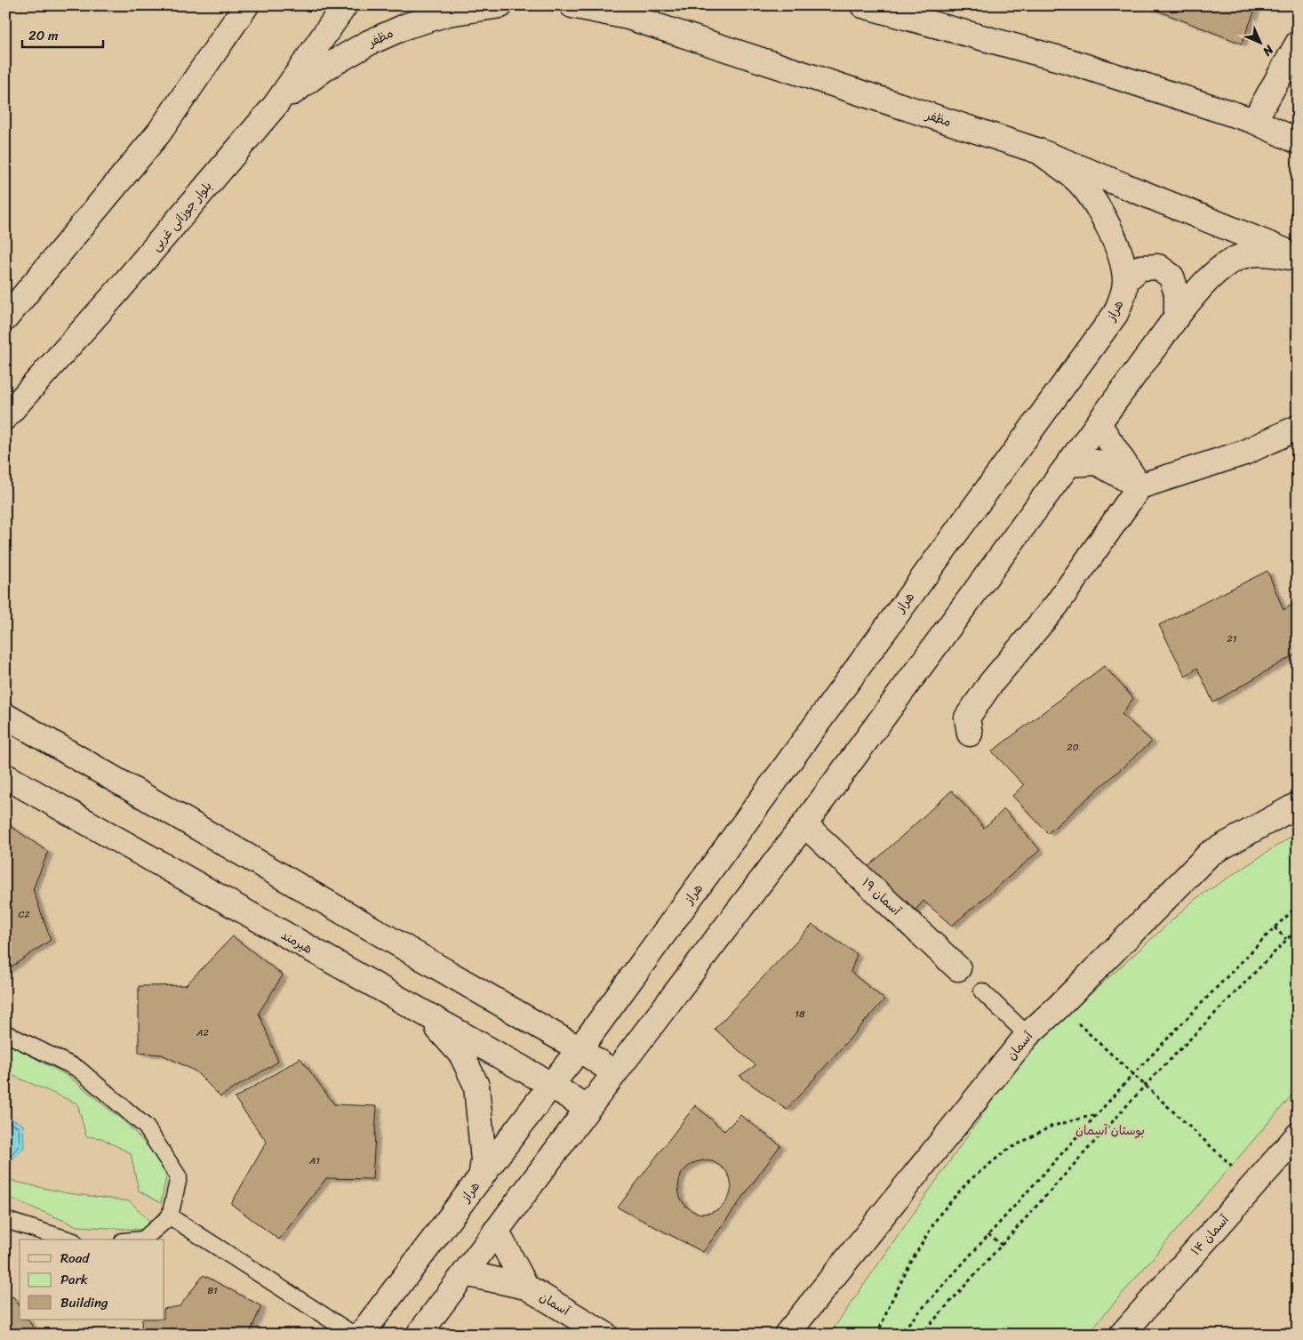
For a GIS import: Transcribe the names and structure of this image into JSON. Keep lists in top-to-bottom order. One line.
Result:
{"streets":{"street":["مظفر","بلوار جوزانی غربی","هراز","آسمان ۱۹","هیرمند","آسمان","آسمان ۱۴"]},"crossings":[["مظفر","بلوار جوزانی غربی"],["مظفر","هراز"],["هراز","هیرمند"]],"parks":["بوستان آسمان"],"house_numbers":["21","20","C2","18","A2","A1","B1"],"legend":["Road","Park","Building"],"scale_bar":"20 m","north":"bottom right"}
